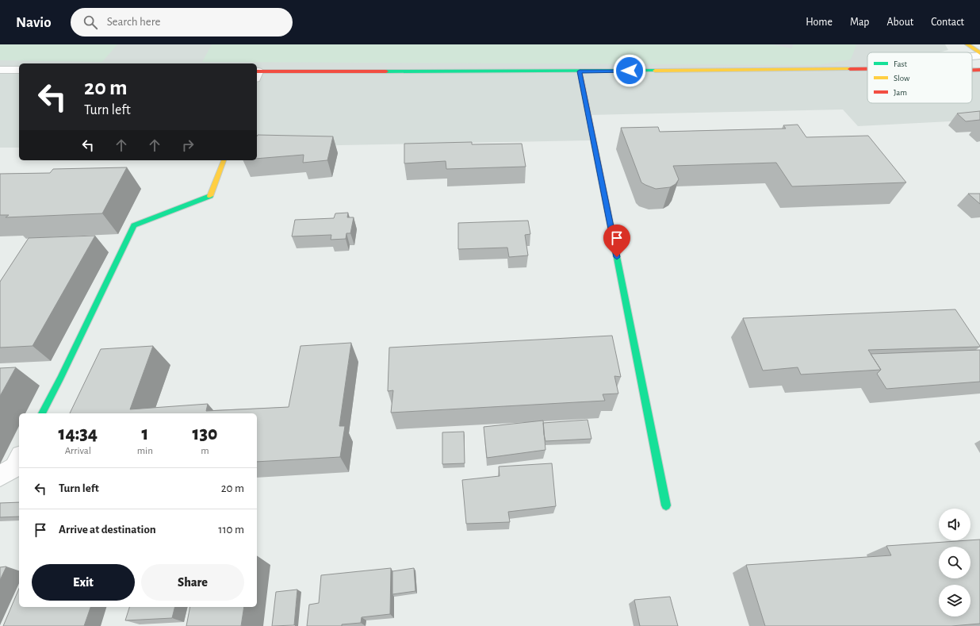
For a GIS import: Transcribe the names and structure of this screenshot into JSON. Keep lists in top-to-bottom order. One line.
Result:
{"legend":["Fast","Slow","Jam"],"page":{"header":"Navio","search":"Search here","nav":["Home","Map","About","Contact"],"turn":["20 m","Turn left"],"eta":["14:34","Arrival","1","min","130","m"],"list":[{"name":"Turn left","value":"20 m"},{"name":"Arrive at destination","value":"110 m"}],"buttons":["Exit","Share"]}}
